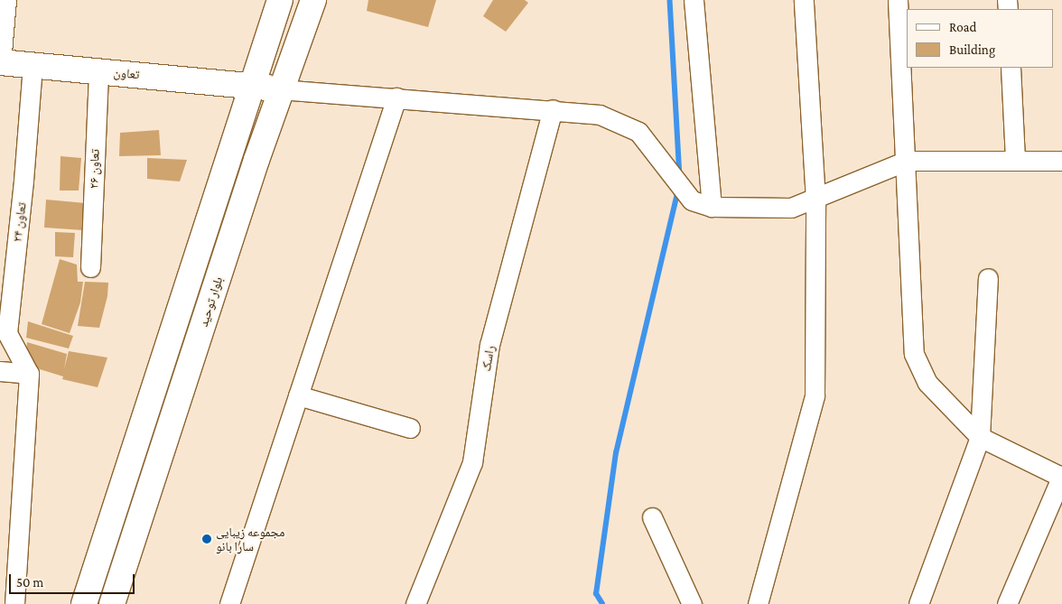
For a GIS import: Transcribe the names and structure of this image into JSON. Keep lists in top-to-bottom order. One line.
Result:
{"streets":{"main road":["تعاون","بلوار توحید"],"street":["تعاون ۲۶","تعاون ۲۴","راسک"]},"crossings":[["تعاون","تعاون ۲۶"],["تعاون","تعاون ۲۴"],["تعاون","بلوار توحید"]],"places":["مجموعه زیبایی سارا بانو"],"legend":["Road","Building"],"scale_bar":"50 m"}
